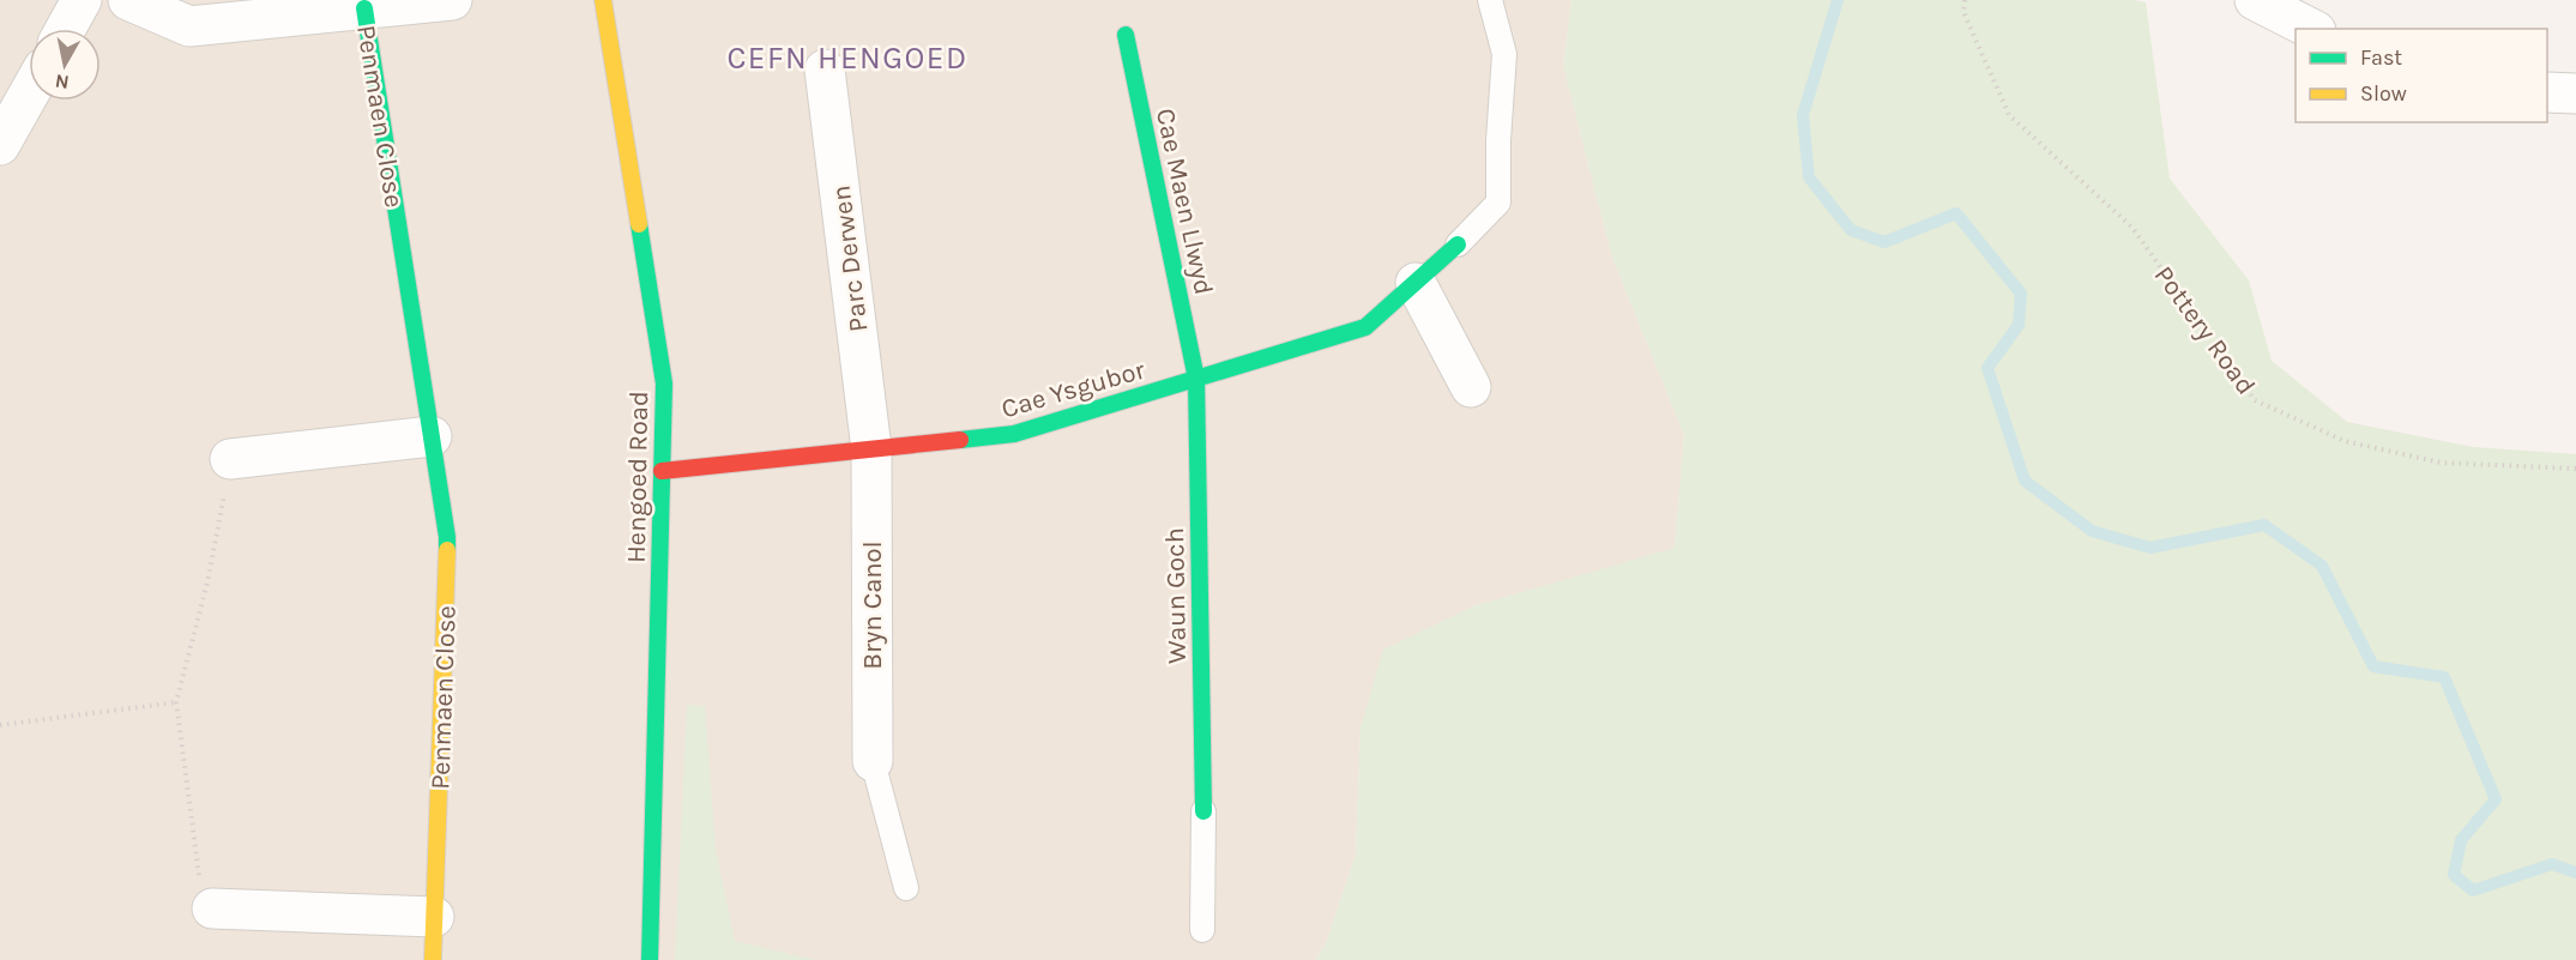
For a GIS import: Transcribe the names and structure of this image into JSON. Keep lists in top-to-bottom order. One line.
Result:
{"streets":{"street":["Penmaen Close","Cae Maen Llwyd","Parc Derwen","Cae Ysgubor","Hengoed Road","Waun Goch","Bryn Canol"],"path":["Pottery Road"]},"crossings":[["Cae Maen Llwyd","Cae Ysgubor"],["Cae Maen Llwyd","Waun Goch"],["Parc Derwen","Cae Ysgubor"],["Parc Derwen","Bryn Canol"],["Cae Ysgubor","Hengoed Road"],["Cae Ysgubor","Waun Goch"],["Cae Ysgubor","Bryn Canol"]],"districts":["CEFN HENGOED"],"legend":["Fast","Slow"],"north":"bottom"}
